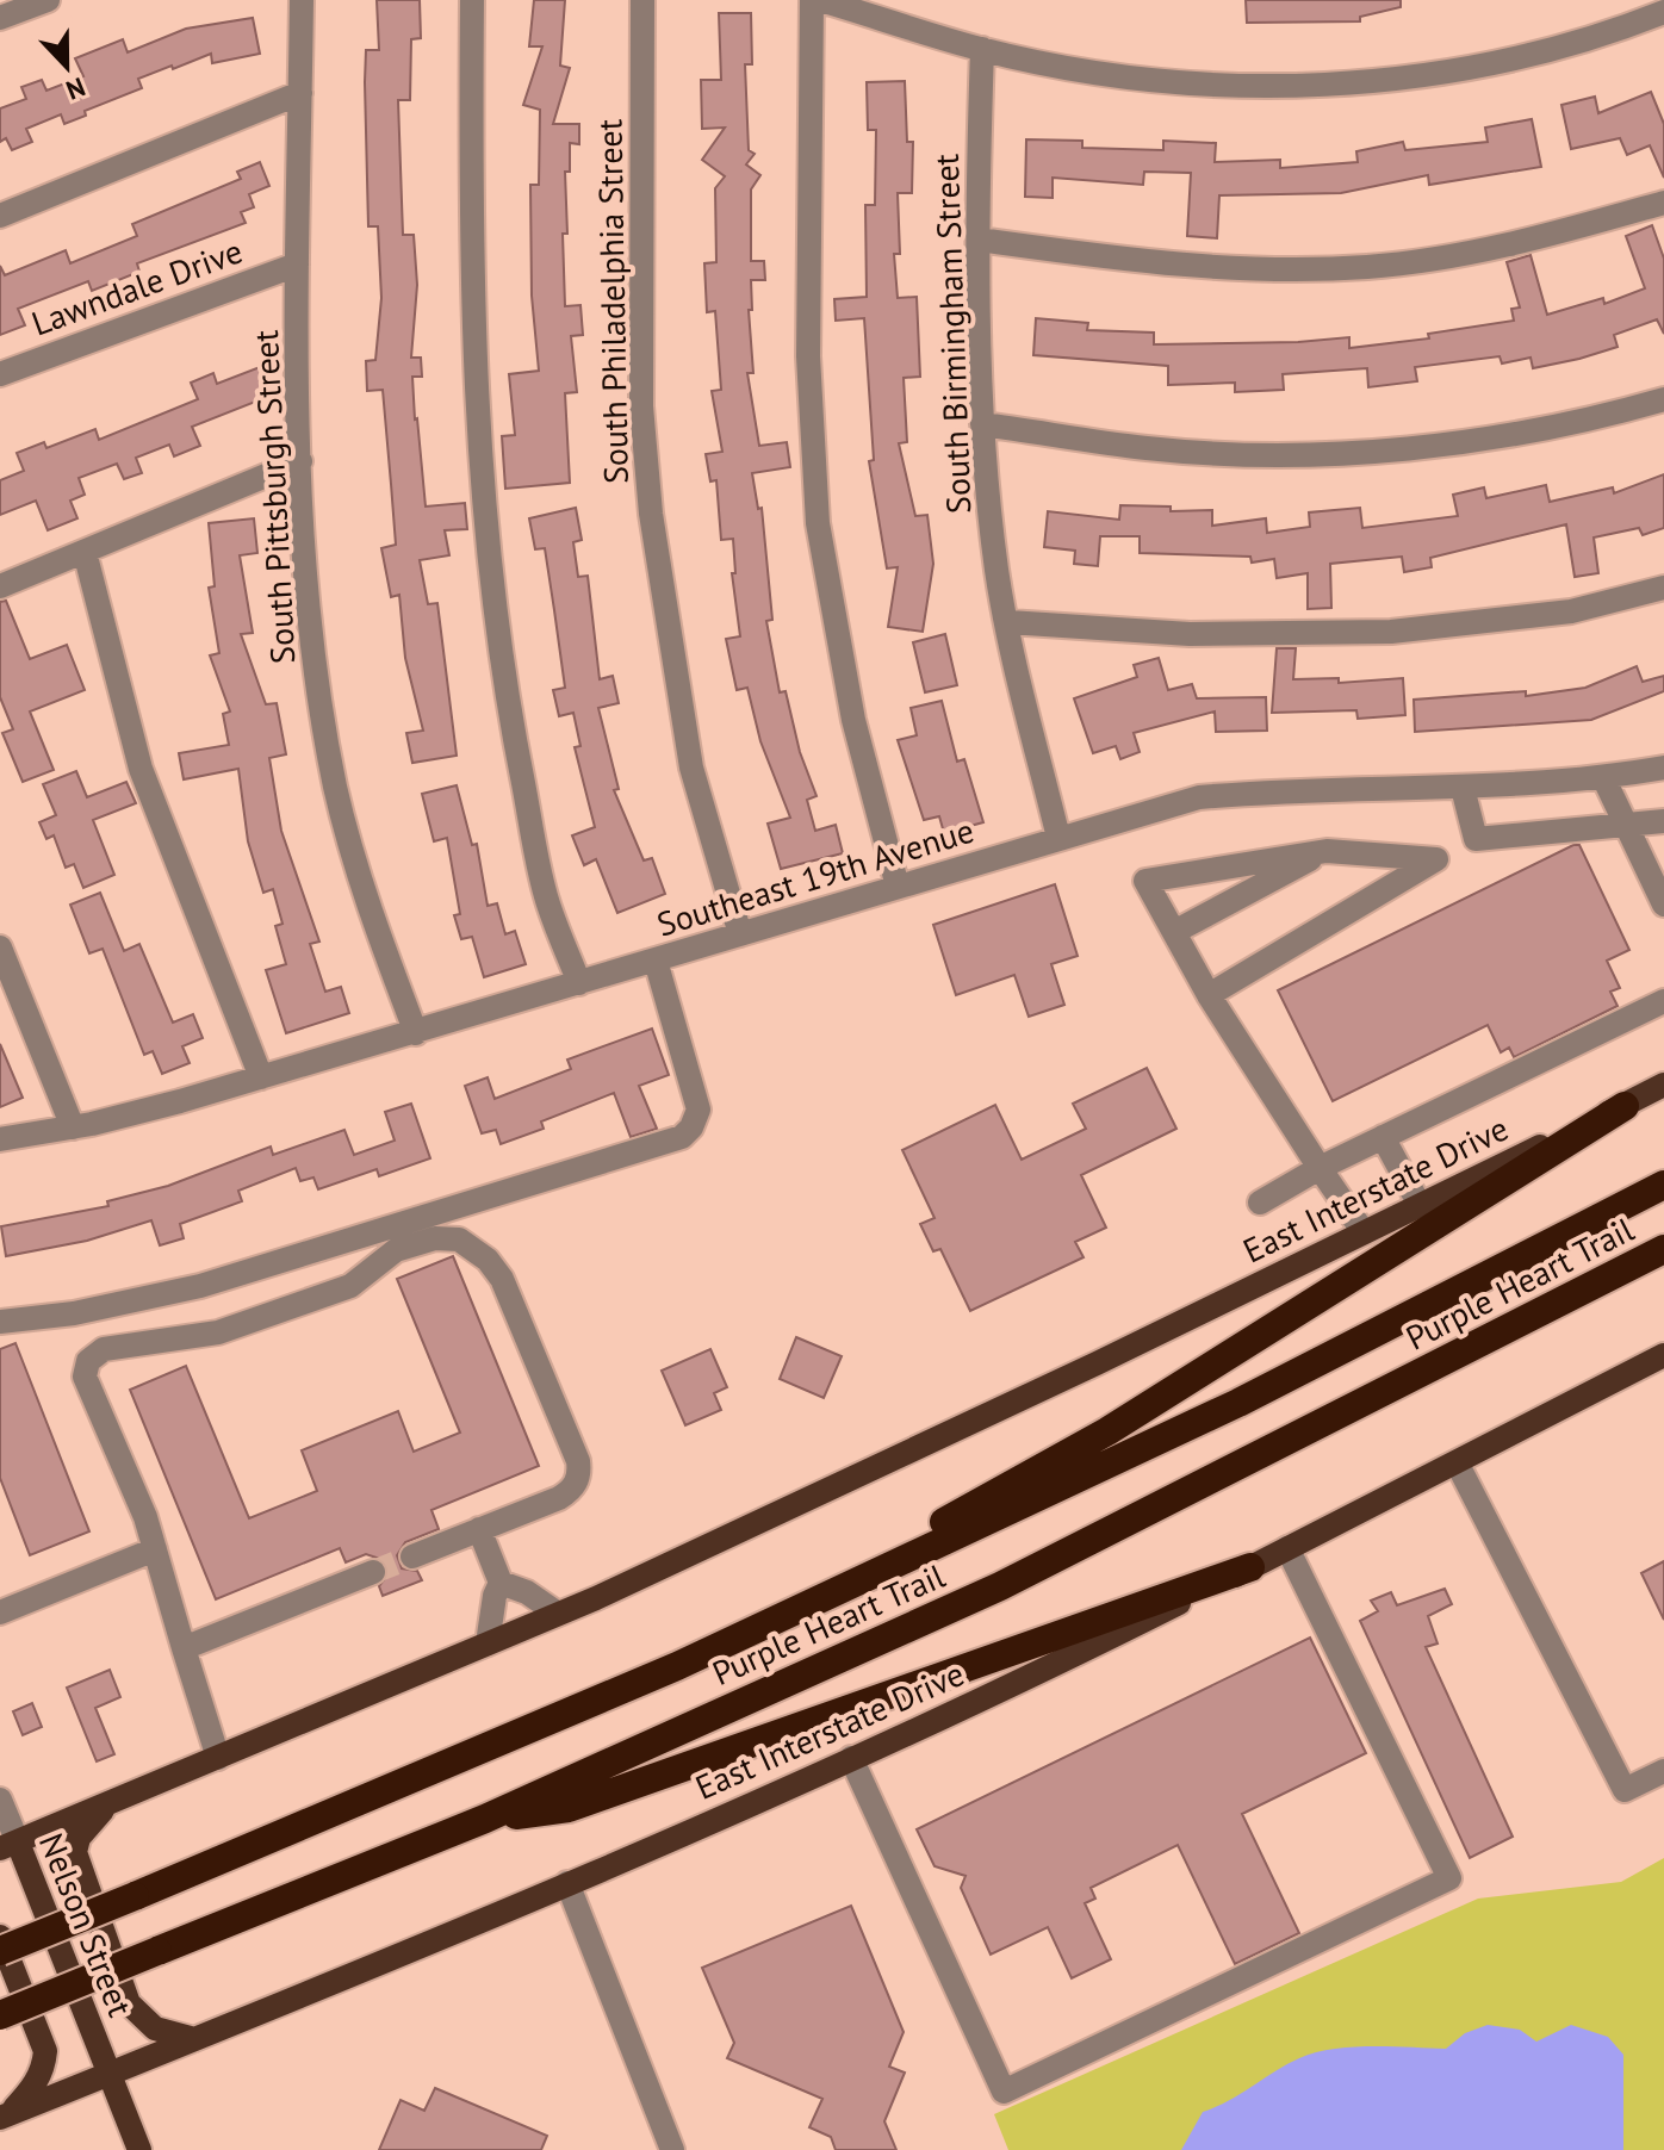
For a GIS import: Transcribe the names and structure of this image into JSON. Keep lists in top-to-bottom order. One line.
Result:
{"streets":{"highway":["Purple Heart Trail"],"main road":["East Interstate Drive","Nelson Street"],"street":["Lawndale Drive","South Philadelphia Street","South Birmingham Street","South Pittsburgh Street","Southeast 19th Avenue"]},"crossings":[["Lawndale Drive","South Pittsburgh Street"],["South Philadelphia Street","Southeast 19th Avenue"],["South Birmingham Street","Southeast 19th Avenue"],["South Pittsburgh Street","Southeast 19th Avenue"],["East Interstate Drive","Nelson Street"]],"north":"bottom"}
